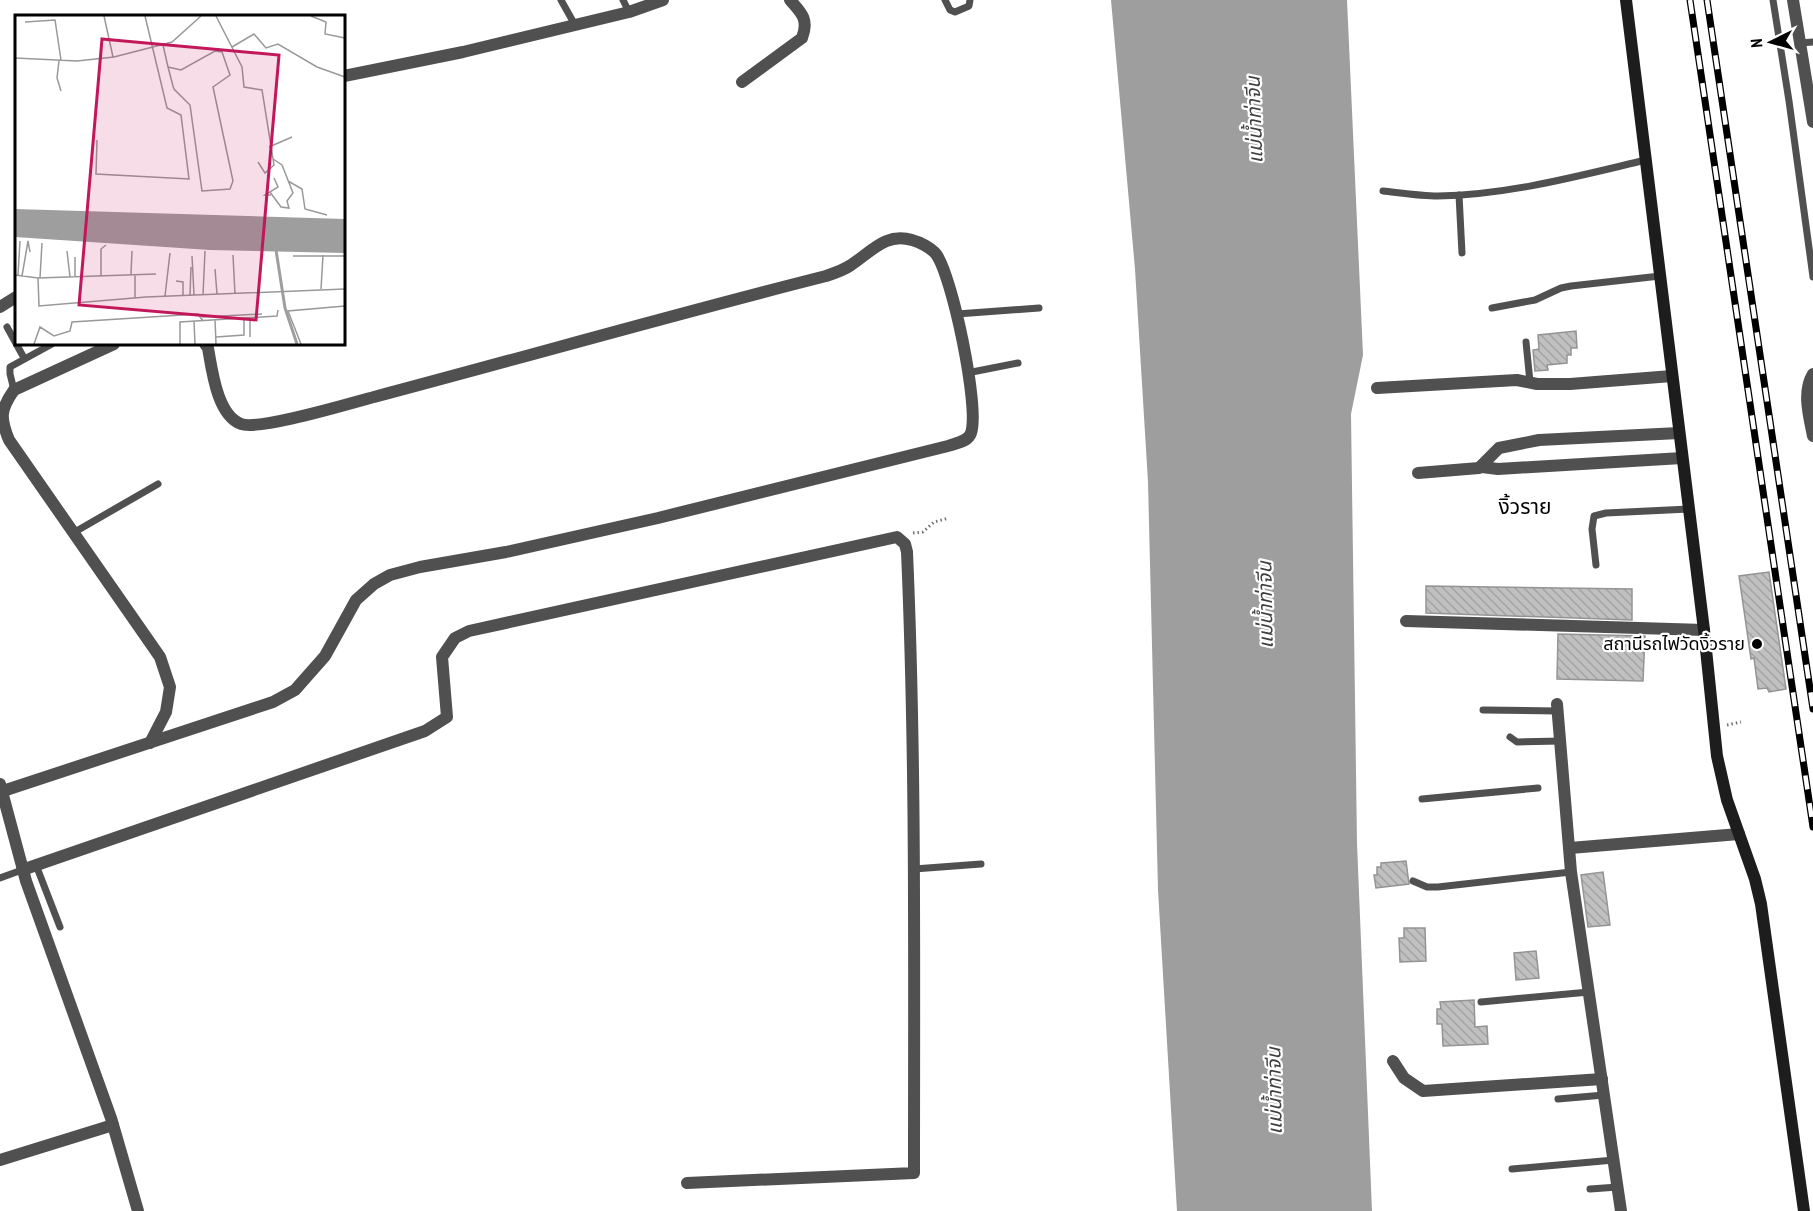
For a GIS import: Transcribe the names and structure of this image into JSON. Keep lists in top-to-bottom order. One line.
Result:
{"districts":["งิ้วราย"],"water":["แม่น้ำท่าจีน"],"places":["สถานีรถไฟวัดงิ้วราย"],"north":"left"}
